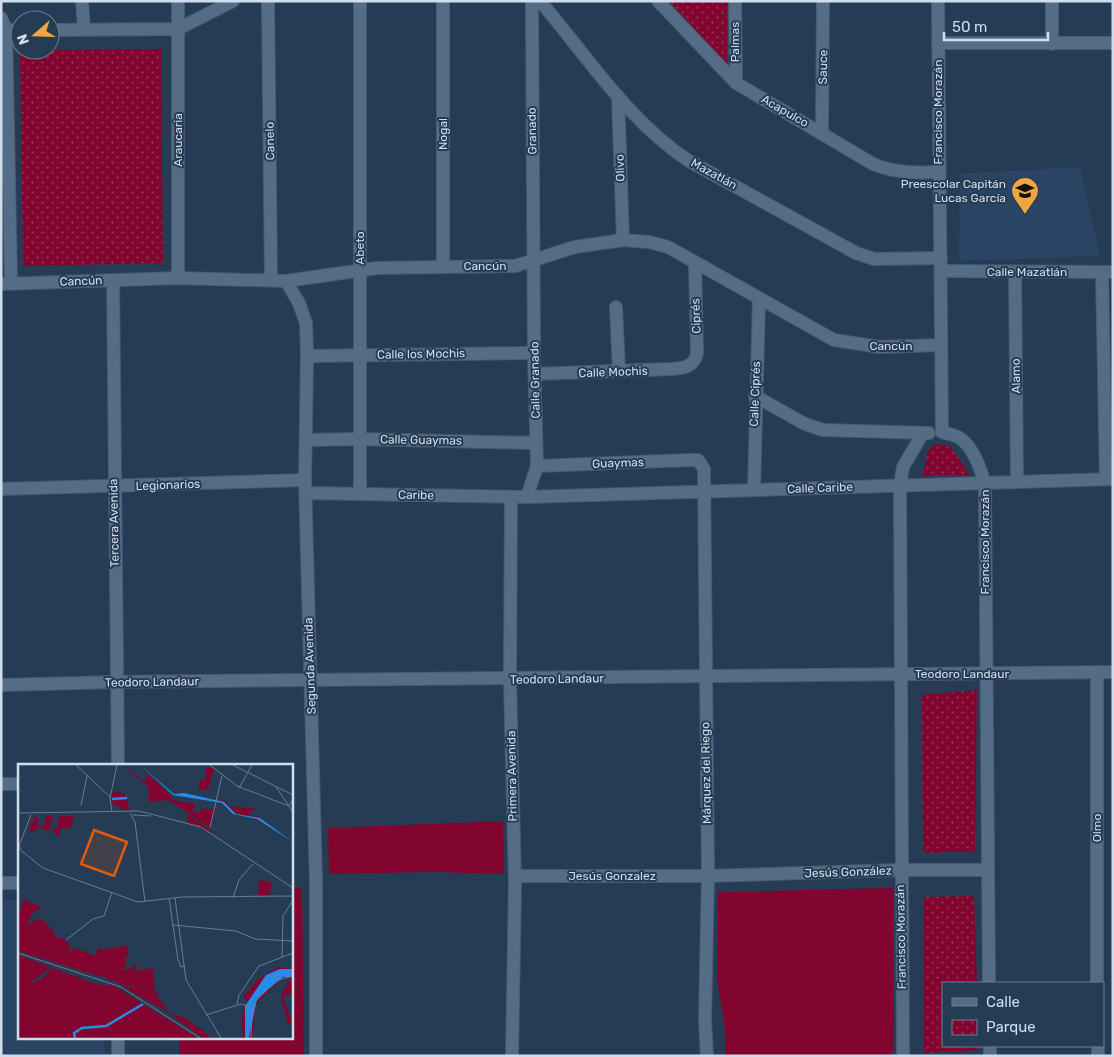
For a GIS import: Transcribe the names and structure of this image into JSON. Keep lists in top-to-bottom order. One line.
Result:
{"streets":{"street":["Palmas","Sauce","Acapulco","Francisco Morazán","Granado","Nogal","Araucaria","Canelo","Olivo","Mazatlán","Abeto","Cancún","Calle Mazatlán","Ciprés","Calle los Mochis","Calle Mochis","Alamo","Calle Granado","Calle Ciprés","Calle Guaymas","Guaymas","Legionarios","Calle Caribe","Caribe","Tercera Avenida","Segunda Avenida","Teodoro Landaur","Márquez del Riego","Primera Avenida","Olmo","Jesús González","Jesús Gonzalez"]},"crossings":[["Palmas","Acapulco"],["Sauce","Acapulco"],["Acapulco","Francisco Morazán"],["Francisco Morazán","Mazatlán"],["Francisco Morazán","Cancún"],["Francisco Morazán","Calle Mazatlán"],["Francisco Morazán","Calle Caribe"],["Francisco Morazán","Teodoro Landaur"],["Francisco Morazán","Jesús González"],["Granado","Cancún"],["Granado","Calle Granado"],["Nogal","Cancún"],["Araucaria","Cancún"],["Canelo","Cancún"],["Olivo","Mazatlán"],["Olivo","Cancún"],["Abeto","Cancún"],["Abeto","Calle los Mochis"],["Abeto","Calle Guaymas"],["Abeto","Caribe"],["Cancún","Ciprés"],["Cancún","Calle Granado"],["Cancún","Calle Ciprés"],["Cancún","Tercera Avenida"],["Cancún","Segunda Avenida"],["Calle Mazatlán","Alamo"],["Ciprés","Calle Mochis"],["Calle los Mochis","Calle Granado"],["Calle los Mochis","Segunda Avenida"],["Calle Mochis","Calle Granado"],["Alamo","Calle Caribe"],["Calle Granado","Calle Guaymas"],["Calle Granado","Guaymas"],["Calle Granado","Calle Caribe"],["Calle Granado","Caribe"],["Calle Ciprés","Calle Caribe"],["Calle Guaymas","Segunda Avenida"],["Guaymas","Márquez del Riego"],["Legionarios","Tercera Avenida"],["Legionarios","Segunda Avenida"],["Calle Caribe","Caribe"],["Calle Caribe","Márquez del Riego"],["Caribe","Segunda Avenida"],["Caribe","Primera Avenida"],["Tercera Avenida","Teodoro Landaur"],["Segunda Avenida","Teodoro Landaur"],["Teodoro Landaur","Márquez del Riego"],["Teodoro Landaur","Primera Avenida"],["Teodoro Landaur","Olmo"],["Márquez del Riego","Jesús González"],["Márquez del Riego","Jesús Gonzalez"],["Primera Avenida","Jesús Gonzalez"],["Jesús González","Jesús Gonzalez"]],"places":{"school or university":["Preescolar Capitán Lucas García"]},"legend":["Calle","Parque"],"scale_bar":"50 m","north":"left"}
